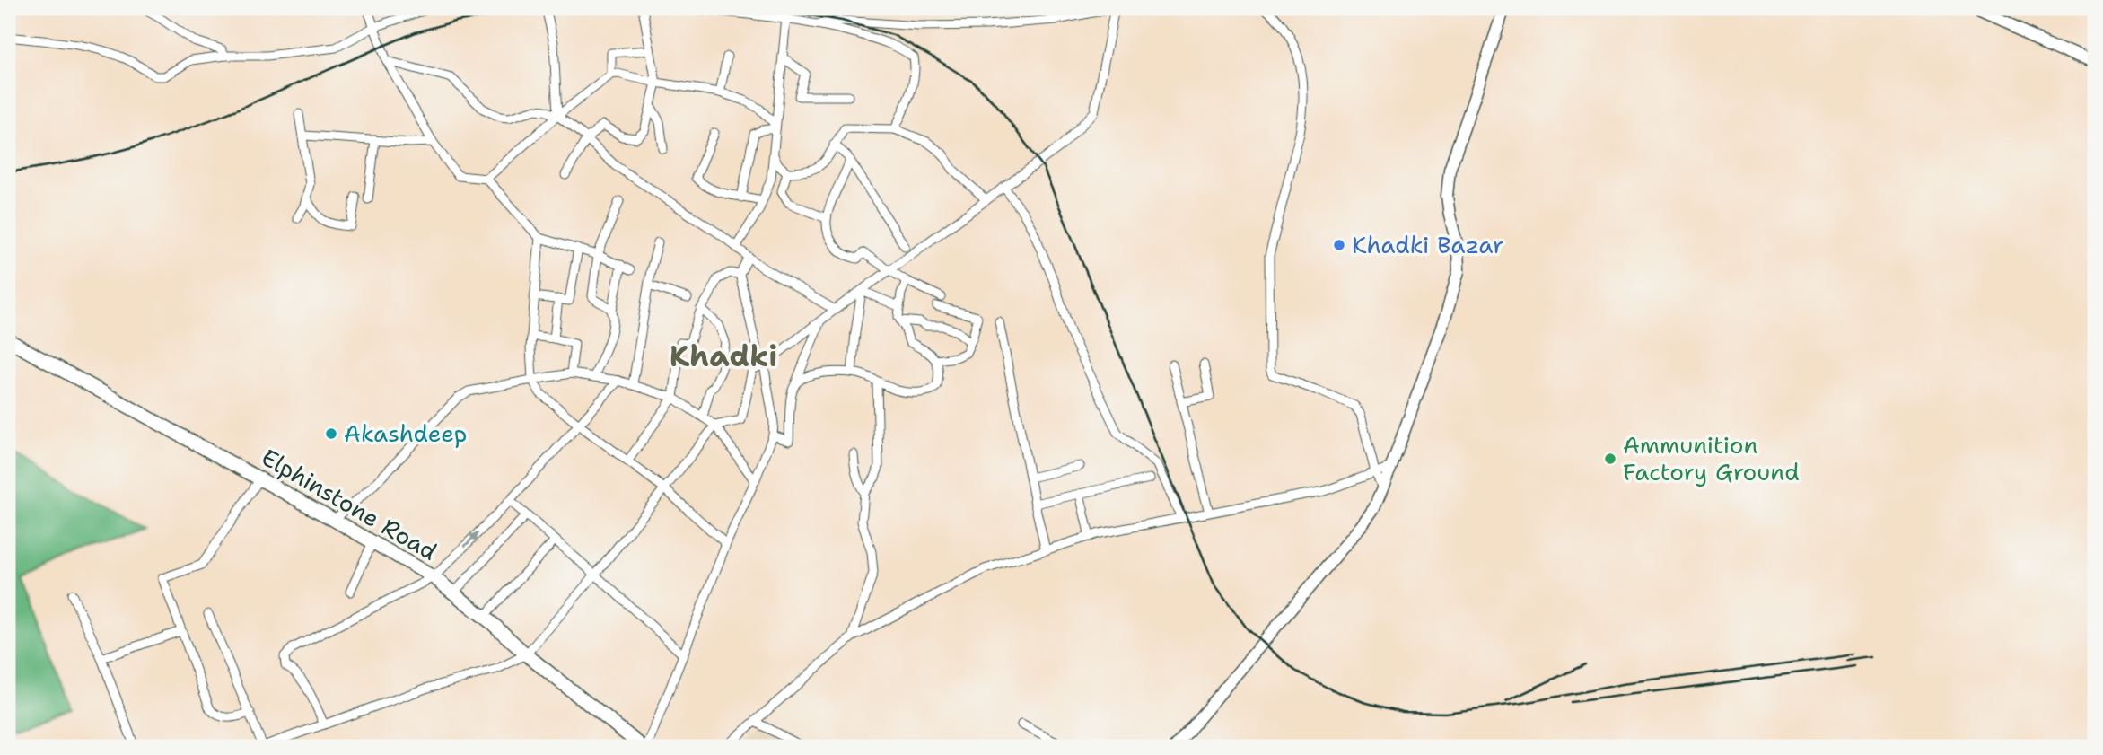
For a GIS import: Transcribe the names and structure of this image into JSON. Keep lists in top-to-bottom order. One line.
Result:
{"streets":{"main road":["Elphinstone Road"]},"districts":["Khadki"],"places":["Khadki Bazar","Akashdeep","Ammunition Factory Ground"]}
